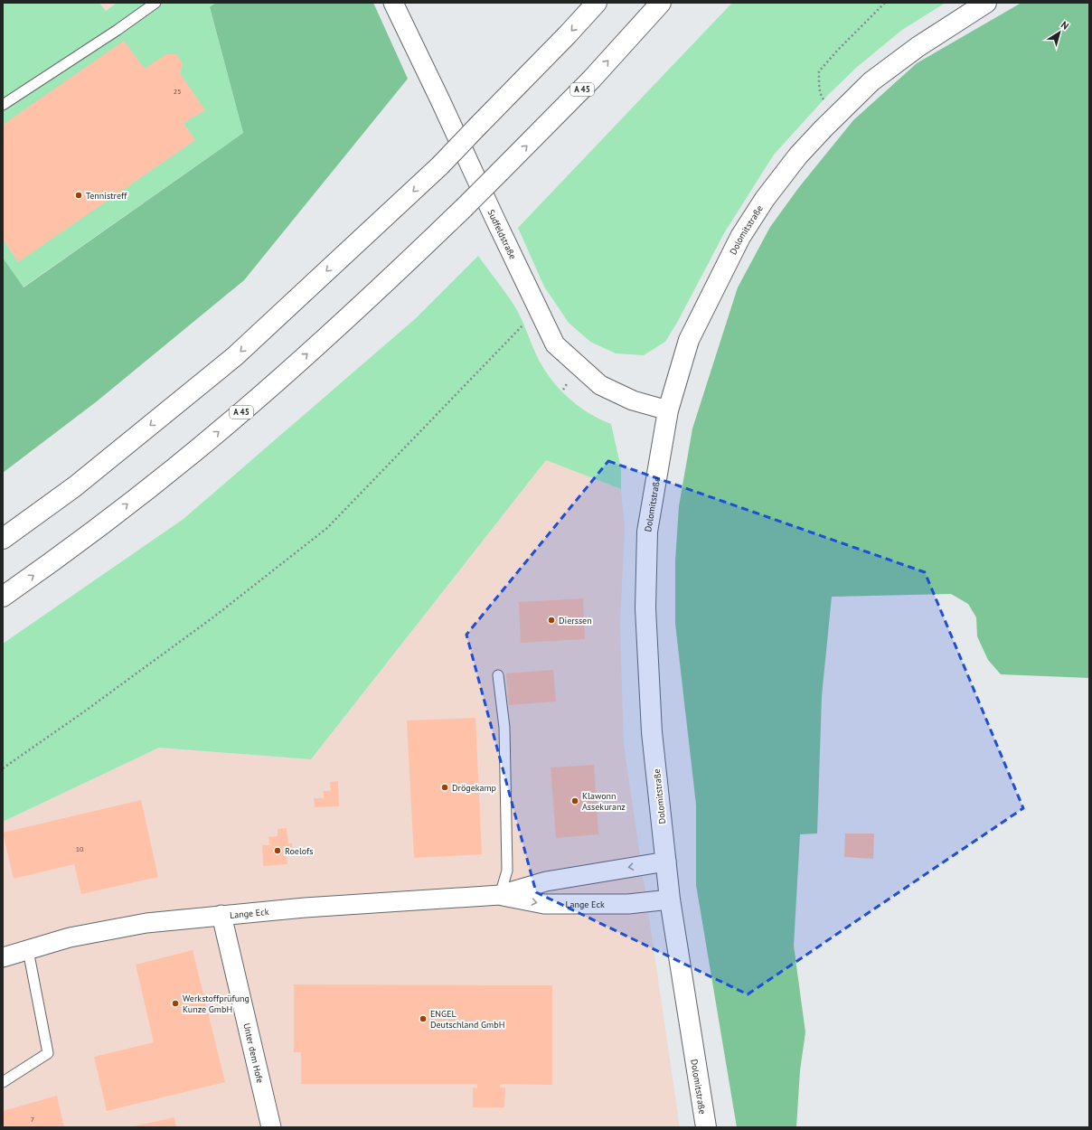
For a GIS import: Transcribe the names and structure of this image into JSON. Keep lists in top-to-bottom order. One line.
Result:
{"streets":{"main road":["A 45","Dolomitstraße"],"street":["Sudfeldstraße","Lange Eck","Unter dem Hofe"]},"crossings":[["Dolomitstraße","Sudfeldstraße"],["Dolomitstraße","Lange Eck"],["Lange Eck","Unter dem Hofe"]],"places":["Tennistreff","Dierssen","Drögekamp","Klawonn Assekuranz","Roelofs","Werkstoffprüfung Kunze GmbH","ENGEL Deutschland GmbH"],"house_numbers":["25","10","7"],"north":"top right"}
